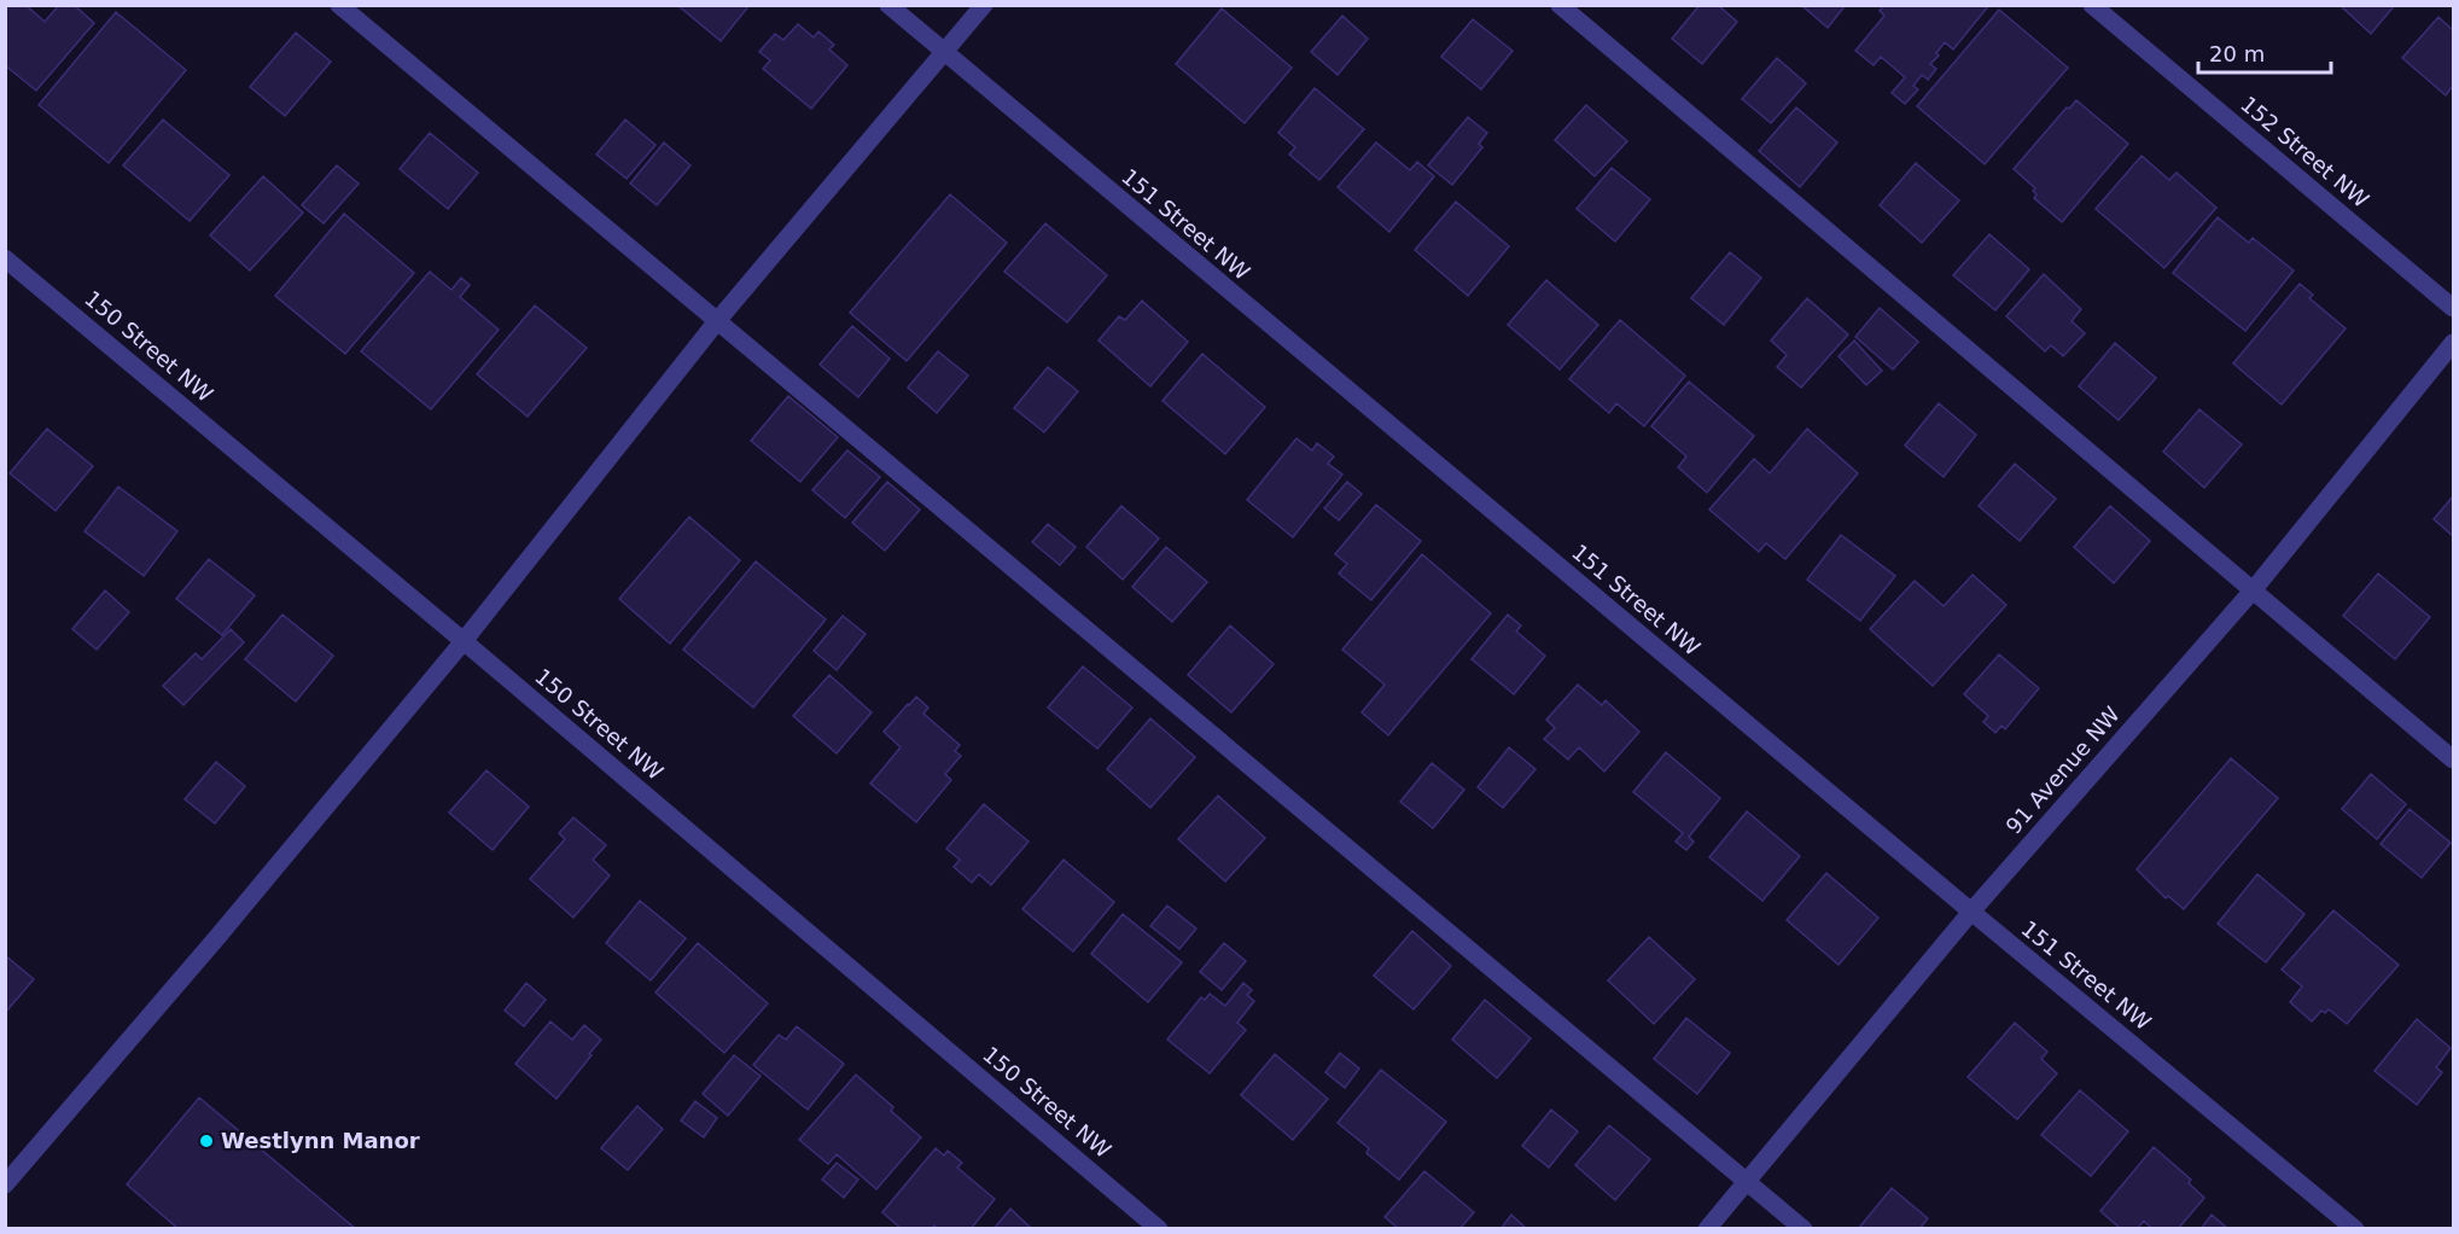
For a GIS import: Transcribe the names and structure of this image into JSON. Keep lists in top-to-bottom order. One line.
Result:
{"streets":{"street":["152 Street NW","151 Street NW","150 Street NW","91 Avenue NW"]},"crossings":[["151 Street NW","91 Avenue NW"]],"places":["Westlynn Manor"],"scale_bar":"20 m"}
